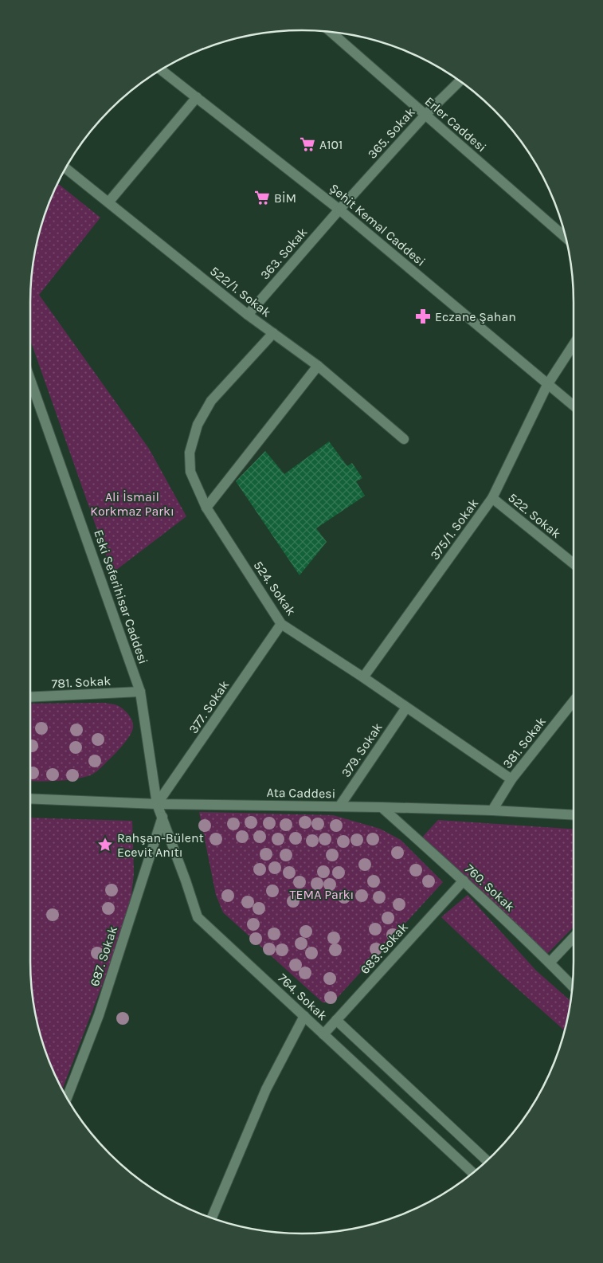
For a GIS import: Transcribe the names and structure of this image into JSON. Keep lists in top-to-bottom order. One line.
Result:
{"streets":{"street":["Erler Caddesi","365. Sokak","Şehit Kemal Caddesi","363. Sokak","522/1. Sokak","522. Sokak","375/1. Sokak","524. Sokak","Eski Seferihisar Caddesi","781. Sokak","377. Sokak","381. Sokak","379. Sokak","Ata Caddesi","760. Sokak","683. Sokak","687. Sokak","764. Sokak"]},"crossings":[["Erler Caddesi","365. Sokak"],["365. Sokak","Şehit Kemal Caddesi"],["365. Sokak","363. Sokak"],["Şehit Kemal Caddesi","363. Sokak"],["Şehit Kemal Caddesi","375/1. Sokak"],["363. Sokak","522/1. Sokak"],["522/1. Sokak","524. Sokak"],["522. Sokak","375/1. Sokak"],["375/1. Sokak","524. Sokak"],["524. Sokak","377. Sokak"],["524. Sokak","381. Sokak"],["524. Sokak","379. Sokak"],["Eski Seferihisar Caddesi","781. Sokak"],["Eski Seferihisar Caddesi","377. Sokak"],["Eski Seferihisar Caddesi","Ata Caddesi"],["Eski Seferihisar Caddesi","764. Sokak"],["377. Sokak","Ata Caddesi"],["377. Sokak","764. Sokak"],["381. Sokak","Ata Caddesi"],["379. Sokak","Ata Caddesi"],["Ata Caddesi","760. Sokak"],["Ata Caddesi","764. Sokak"],["760. Sokak","683. Sokak"],["683. Sokak","764. Sokak"],["687. Sokak","764. Sokak"]],"parks":["Ali İsmail Korkmaz Parkı","TEMA Parkı"],"places":{"supermarket":["A101","BİM"],"pharmacy":["Eczane Şahan"],"place":["Rahşan-Bülent Ecevit Anıtı"]}}
